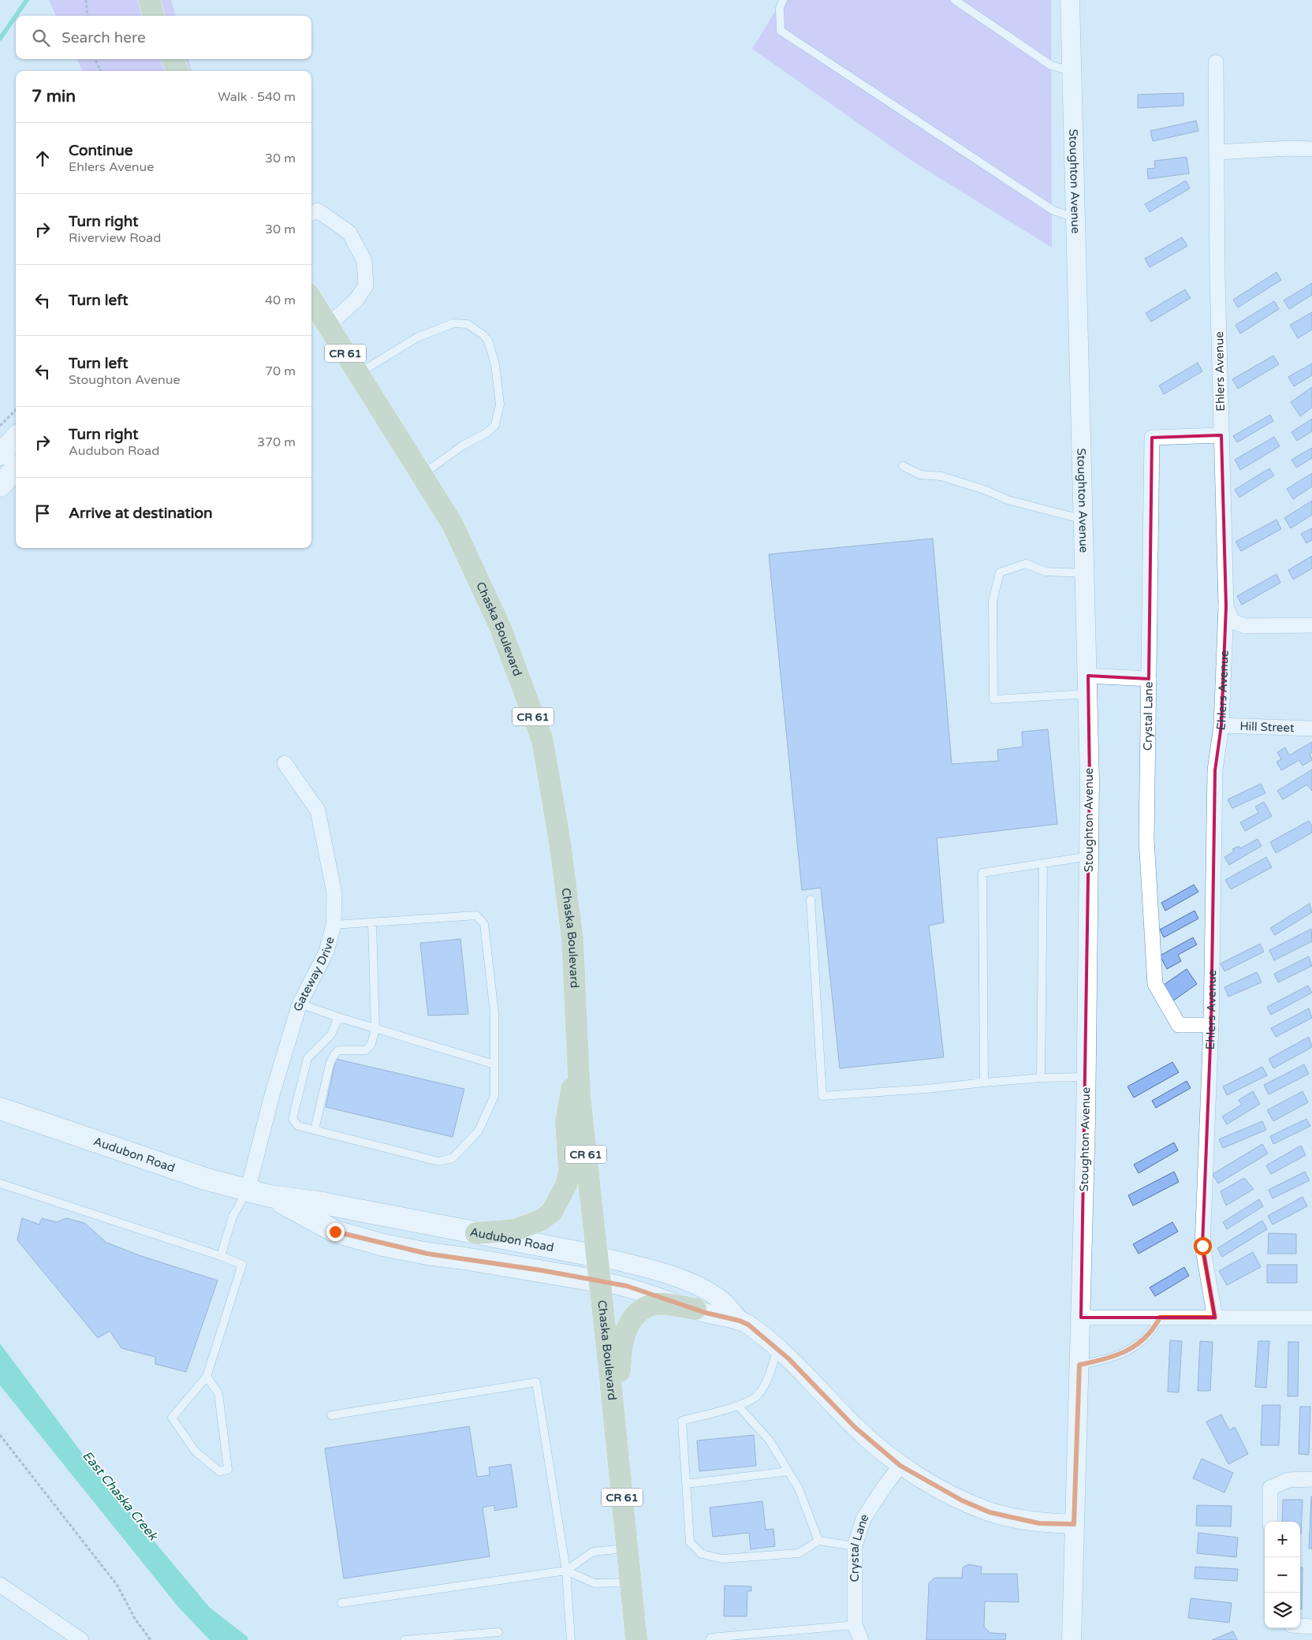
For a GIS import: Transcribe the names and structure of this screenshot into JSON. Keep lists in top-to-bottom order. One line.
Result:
{"streets":{"main road":["CR 61","Chaska Boulevard","Audubon Road"],"street":["Stoughton Avenue","Ehlers Avenue","Crystal Lane","Hill Street","Gateway Drive"]},"crossings":[["Stoughton Avenue","Audubon Road"],["Ehlers Avenue","Crystal Lane"],["Ehlers Avenue","Hill Street"],["Chaska Boulevard","Audubon Road"],["Crystal Lane","Audubon Road"],["Gateway Drive","Audubon Road"]],"water":["East Chaska Creek"],"page":{"search":"Search here","heading":["7 min","Walk · 540 m"],"list":[["Continue","Ehlers Avenue","30 m"],["Turn right","Riverview Road","30 m"],["Turn left","40 m"],["Turn left","Stoughton Avenue","70 m"],["Turn right","Audubon Road","370 m"],"Arrive at destination"],"map_buttons":["+","−"]}}
